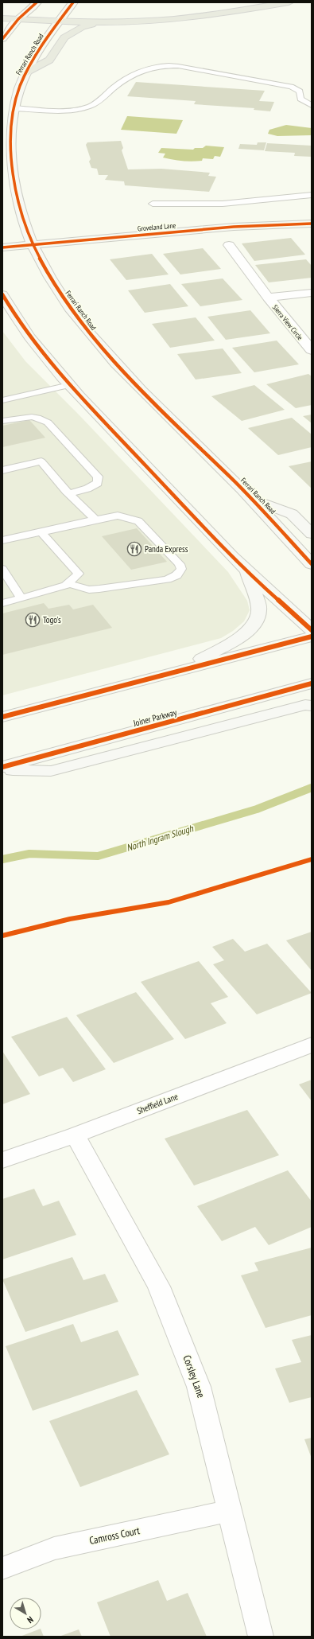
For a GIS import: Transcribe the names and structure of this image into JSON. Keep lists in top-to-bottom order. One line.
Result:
{"streets":{"main road":["Ferrari Ranch Road","Groveland Lane","Joiner Parkway"],"street":["Sierra View Circle","Sheffield Lane","Corsley Lane","Camross Court"]},"crossings":[["Ferrari Ranch Road","Groveland Lane"],["Sheffield Lane","Corsley Lane"],["Corsley Lane","Camross Court"]],"water":["North Ingram Slough"],"places":{"restaurant":["Panda Express","Togo's"]},"north":"bottom right"}
